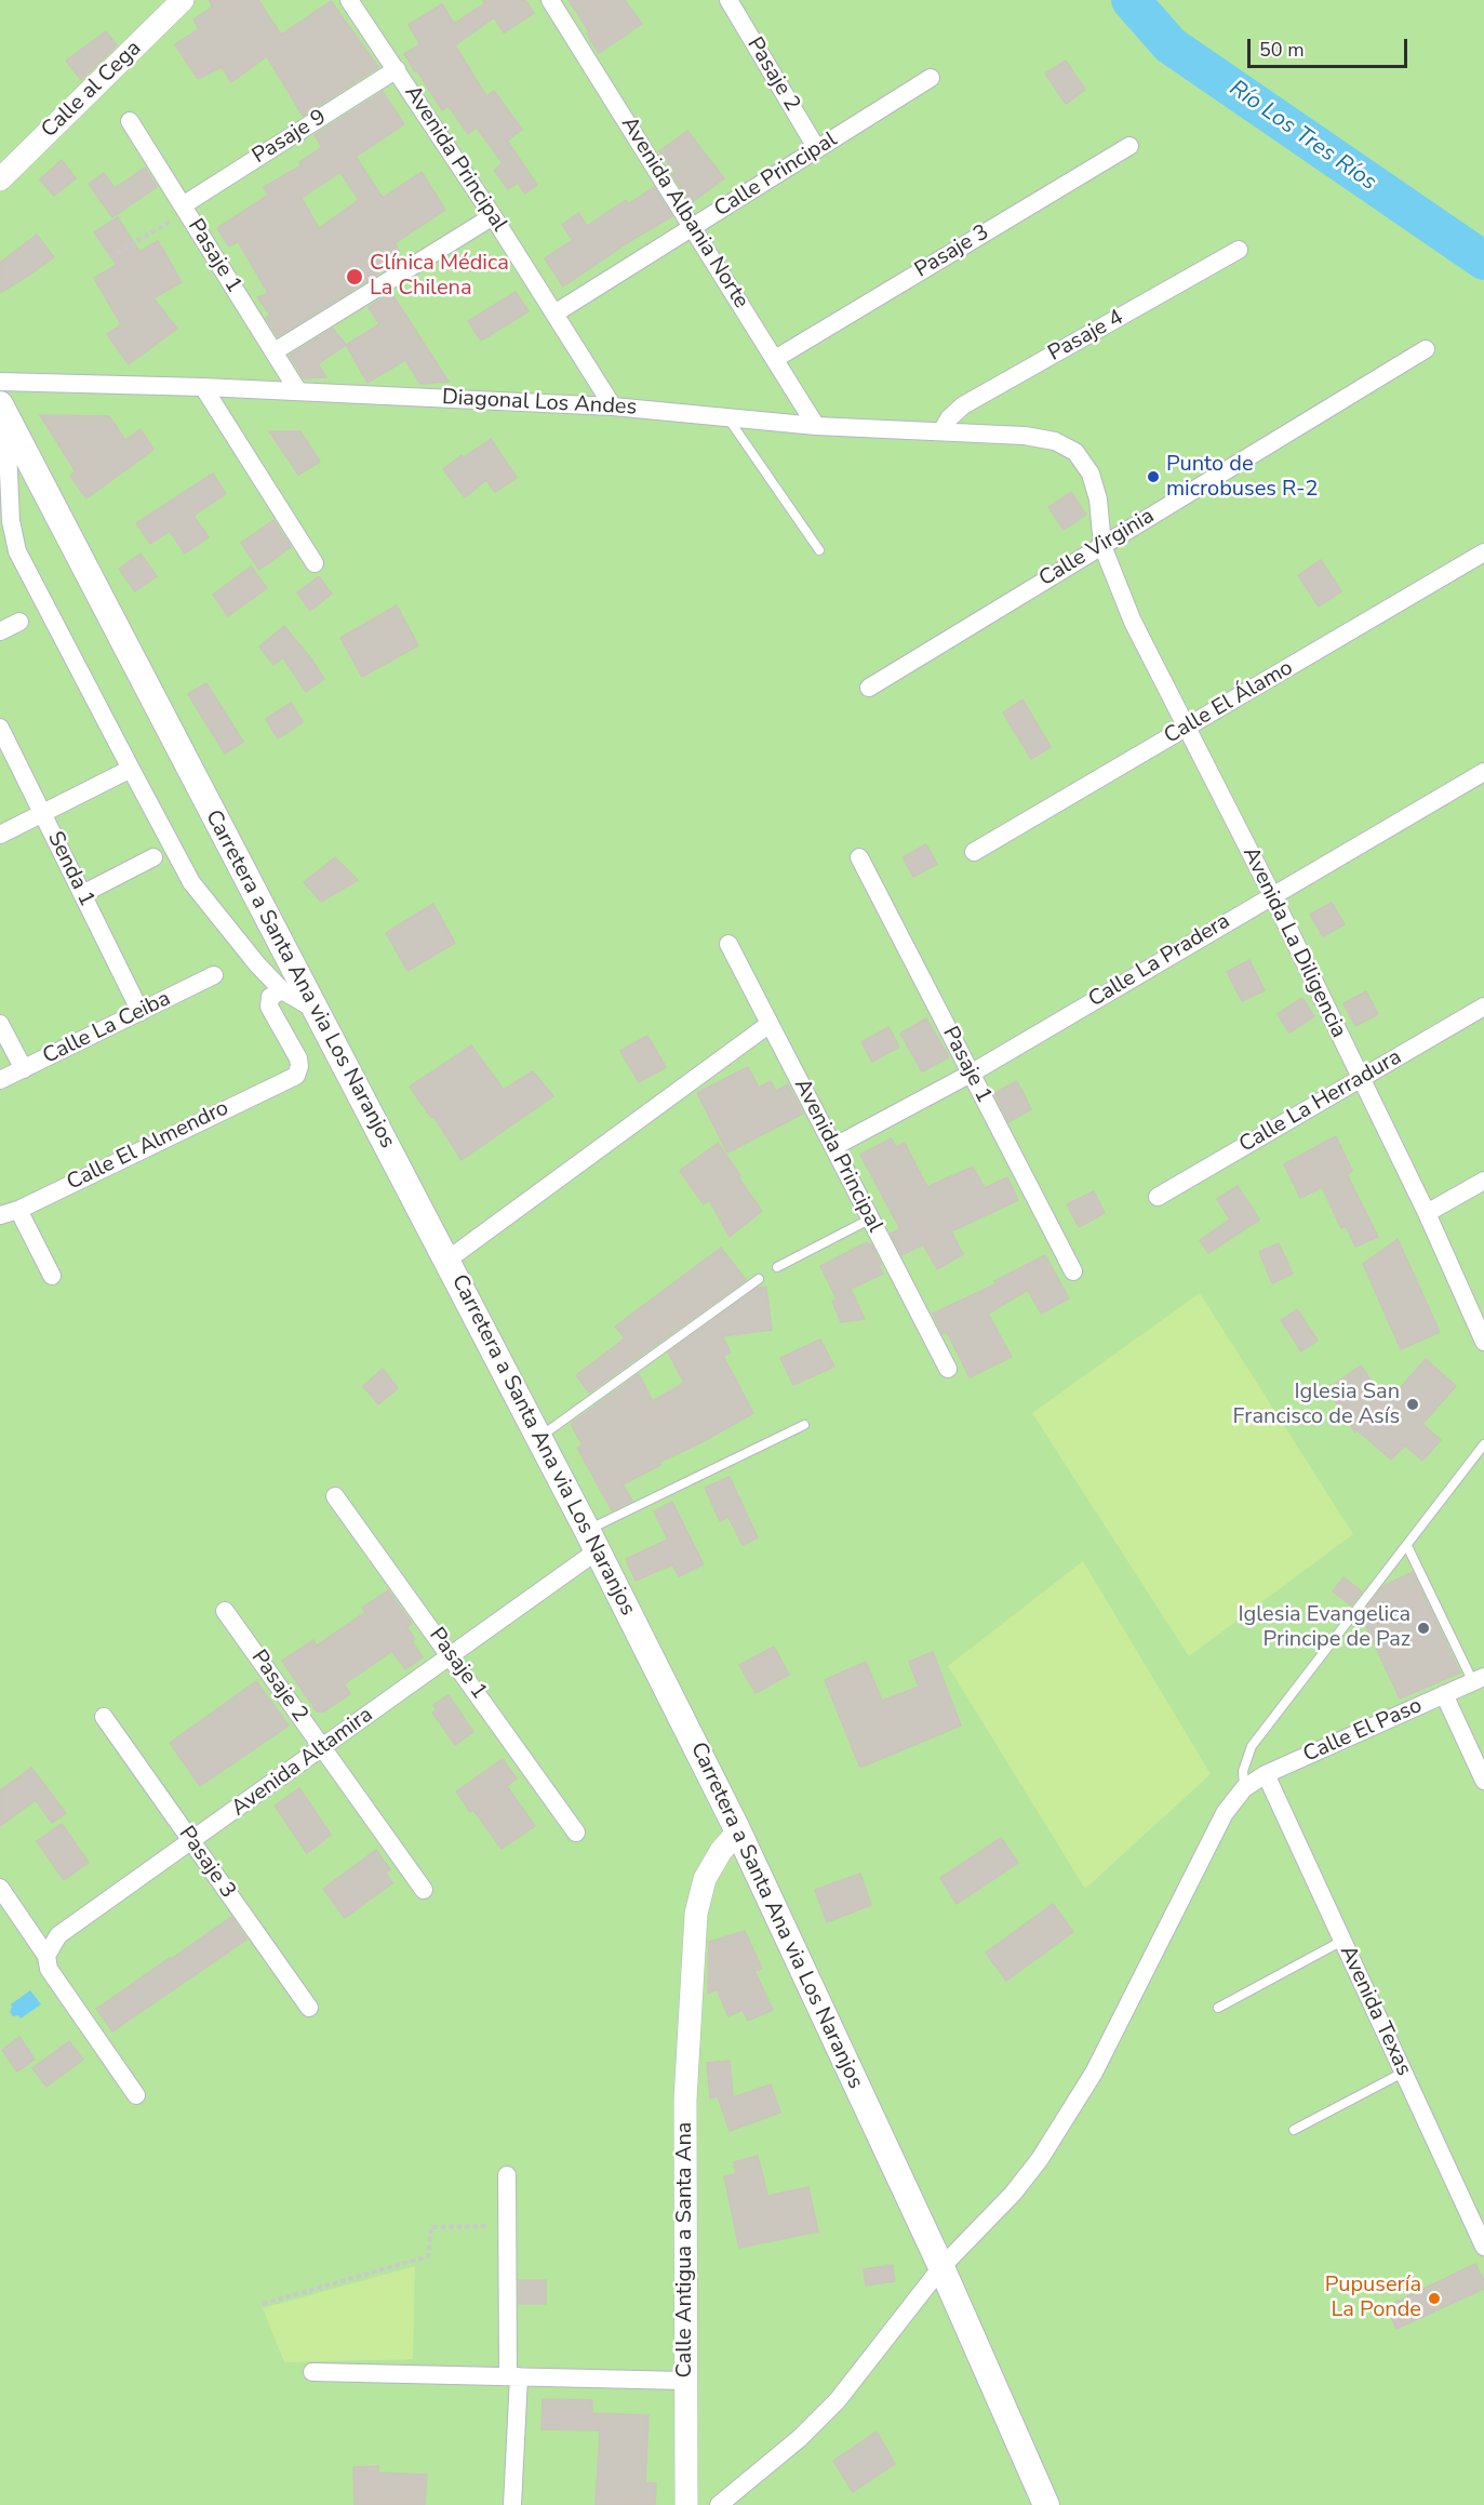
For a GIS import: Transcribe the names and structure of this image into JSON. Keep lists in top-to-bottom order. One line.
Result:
{"streets":{"main road":["Carretera a Santa Ana via Los Naranjos"],"street":["Pasaje 2","Calle al Cega","Pasaje 9","Avenida Principal","Calle Principal","Avenida Albania Norte","Pasaje 3","Pasaje 1","Pasaje 4","Diagonal Los Andes","Calle Virginia","Calle El Álamo","Senda 1","Avenida La Diligencia","Calle La Pradera","Calle La Ceiba","Calle La Herradura","Calle El Almendro","Calle El Paso","Avenida Altamira","Avenida Texas","Calle Antigua a Santa Ana"]},"crossings":[["Pasaje 2","Calle Principal"],["Pasaje 2","Avenida Altamira"],["Pasaje 9","Avenida Principal"],["Pasaje 9","Pasaje 1"],["Avenida Principal","Calle Principal"],["Avenida Principal","Diagonal Los Andes"],["Avenida Principal","Calle La Pradera"],["Calle Principal","Avenida Albania Norte"],["Avenida Albania Norte","Pasaje 3"],["Avenida Albania Norte","Diagonal Los Andes"],["Pasaje 3","Avenida Altamira"],["Pasaje 1","Diagonal Los Andes"],["Pasaje 1","Calle La Pradera"],["Pasaje 1","Avenida Altamira"],["Pasaje 4","Diagonal Los Andes"],["Diagonal Los Andes","Avenida La Diligencia"],["Calle Virginia","Avenida La Diligencia"],["Calle El Álamo","Avenida La Diligencia"],["Senda 1","Calle La Ceiba"],["Avenida La Diligencia","Calle La Pradera"],["Avenida La Diligencia","Calle La Herradura"],["Carretera a Santa Ana via Los Naranjos","Calle El Paso"],["Carretera a Santa Ana via Los Naranjos","Avenida Altamira"],["Carretera a Santa Ana via Los Naranjos","Calle Antigua a Santa Ana"],["Calle El Paso","Avenida Texas"]],"water":["Río Los Tres Ríos"],"places":["Clínica Médica La Chilena","Punto de microbuses R-2","Iglesia San Francisco de Asís","Iglesia Evangelica Principe de Paz","Pupusería La Ponde"],"scale_bar":"50 m"}
